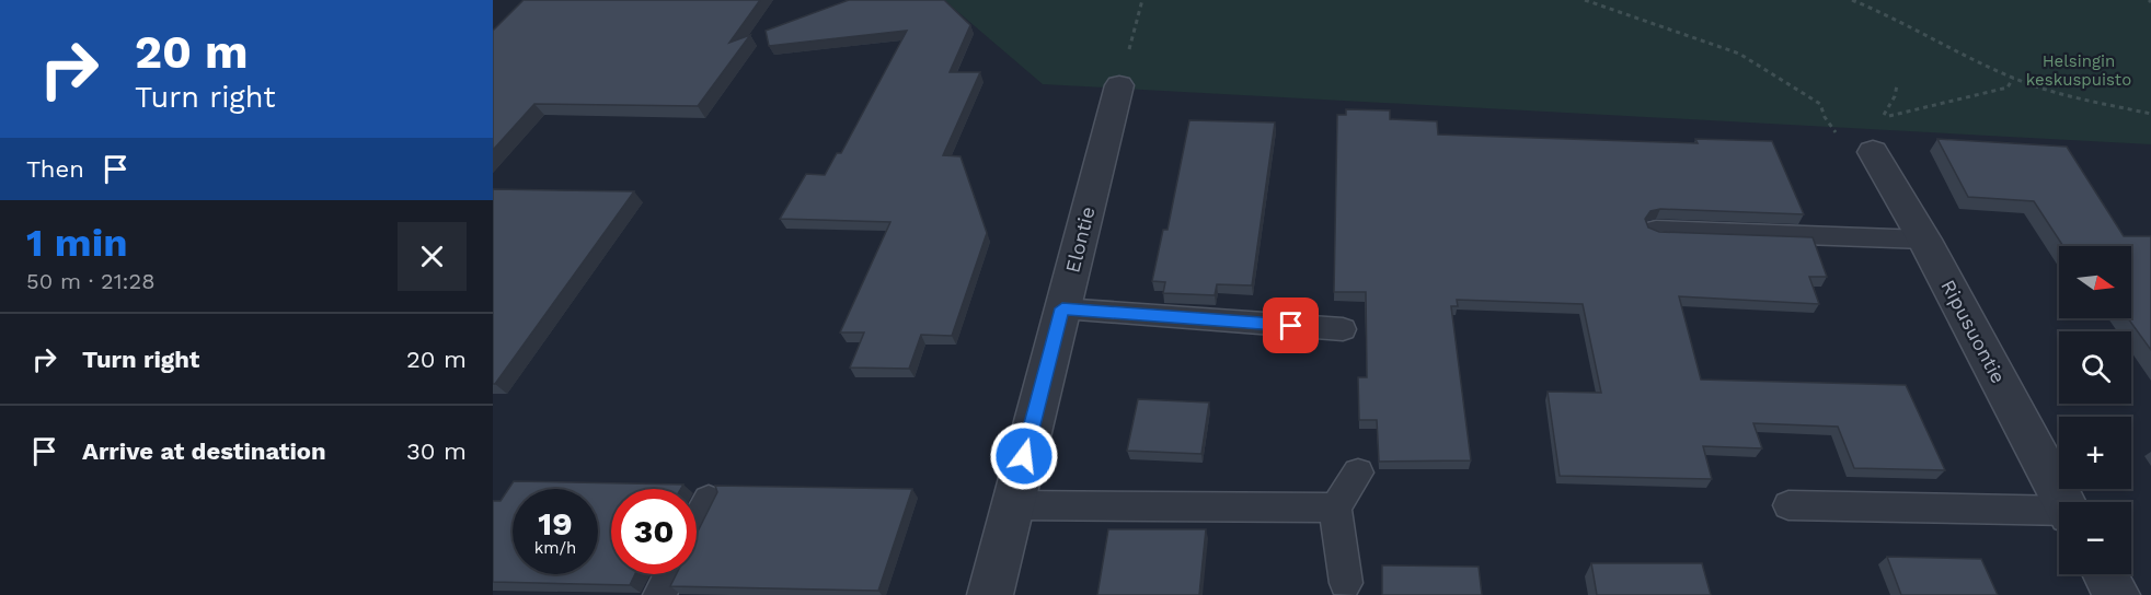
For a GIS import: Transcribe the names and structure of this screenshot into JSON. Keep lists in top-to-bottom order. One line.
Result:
{"streets":{"street":["Elontie","Ripusuontie"]},"parks":["Helsingin keskuspuisto"],"north":"right","page":{"turn":["20 m","Turn right"],"then":"Then","heading":["1 min","50 m · 21:28"],"map_buttons":["+","−"],"list":[{"name":"Turn right","value":"20 m"},{"name":"Arrive at destination","value":"30 m"}],"speed":"19 km/h","limit":"30"}}
